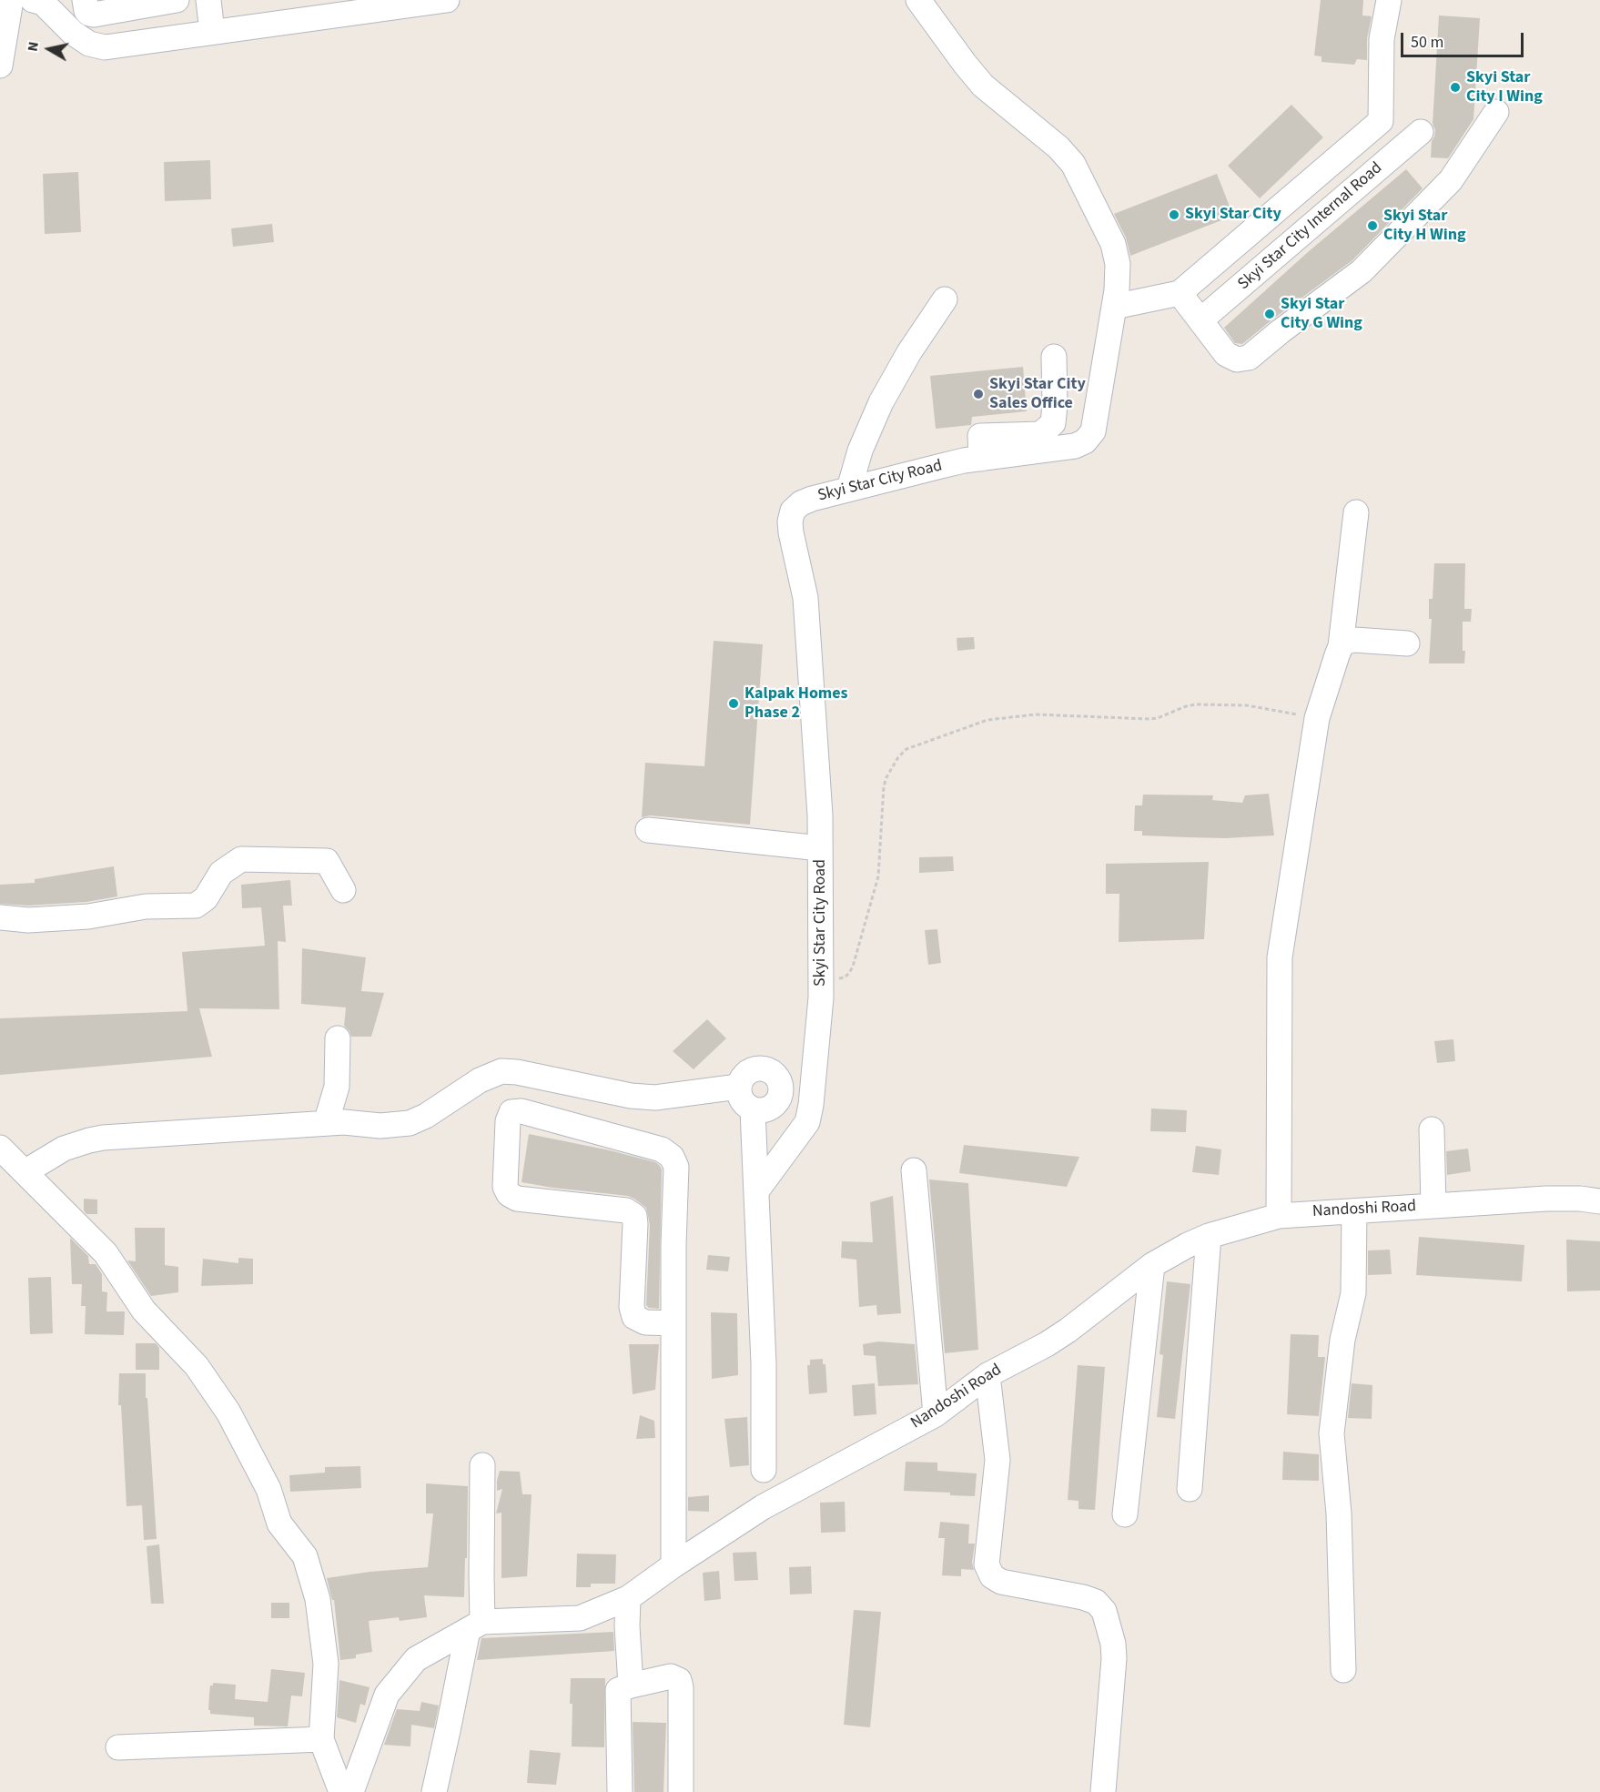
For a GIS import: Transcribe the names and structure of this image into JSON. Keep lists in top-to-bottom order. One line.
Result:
{"streets":{"street":["Skyi Star City Internal Road","Skyi Star City Road","Nandoshi Road"]},"crossings":[["Skyi Star City Internal Road","Skyi Star City Road"]],"places":["Skyi Star City I Wing","Skyi Star City","Skyi Star City H Wing","Skyi Star City G Wing","Skyi Star City Sales Office","Kalpak Homes Phase 2"],"scale_bar":"50 m","north":"left"}
